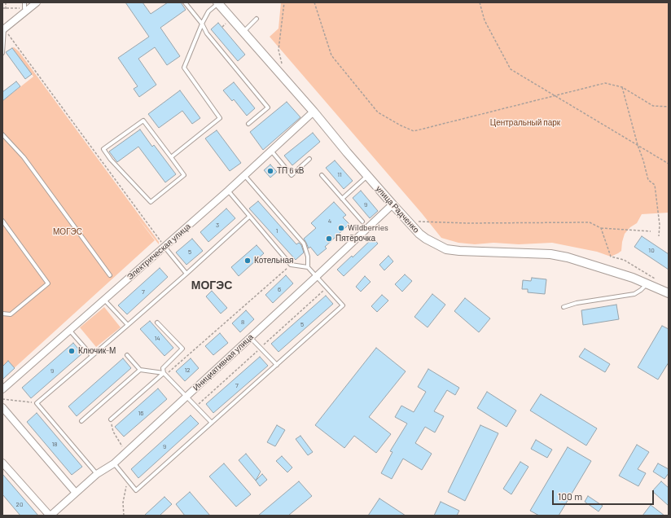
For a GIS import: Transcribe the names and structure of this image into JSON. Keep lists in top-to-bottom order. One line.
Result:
{"streets":{"street":["улица Радченко","Электрическая улица","Инициативная улица"]},"crossings":[["улица Радченко","Электрическая улица"],["улица Радченко","Инициативная улица"]],"districts":["МОГЭС"],"parks":["Центральный парк","МОГЭС"],"places":["ТП 6 кВ","Wildberries","Пятёрочка","Котельная","Ключик-М"],"house_numbers":["11","9","4","3","1","10","5","6","7","8","5","14","12","9","7","16","18","9","20"],"scale_bar":"100 m"}
